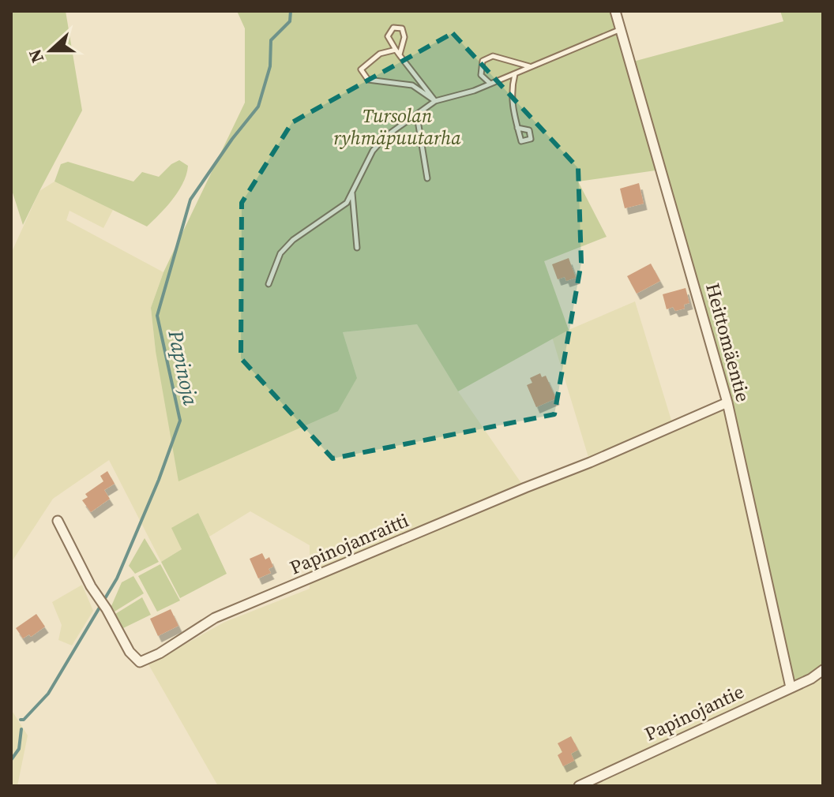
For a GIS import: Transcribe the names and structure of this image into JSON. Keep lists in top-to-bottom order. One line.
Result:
{"streets":{"street":["Heittomäentie","Papinojanraitti","Papinojantie"]},"crossings":[["Heittomäentie","Papinojanraitti"],["Heittomäentie","Papinojantie"]],"water":["Papinoja"],"parks":["Tursolan ryhmäpuutarha"],"north":"left"}
